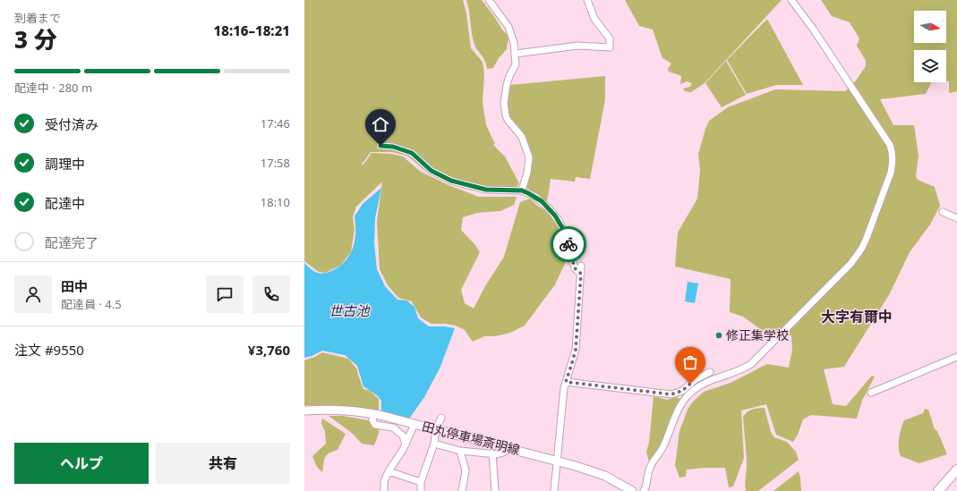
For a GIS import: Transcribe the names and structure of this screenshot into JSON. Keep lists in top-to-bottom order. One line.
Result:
{"streets":{"main road":["田丸停車場斎明線"]},"districts":["大字有爾中"],"water":["世古池"],"places":["修正集学校"],"north":"right","page":{"heading":["3 分","到着まで","18:16–18:21"],"panel":["田中","配達員 · 4.5","注文 #9550","¥3,760"],"bar":"配達中 · 280 m","list":[["受付済み","17:46"],["調理中","17:58"],["配達中","18:10"],"配達完了"],"buttons":["ヘルプ","共有"]}}
